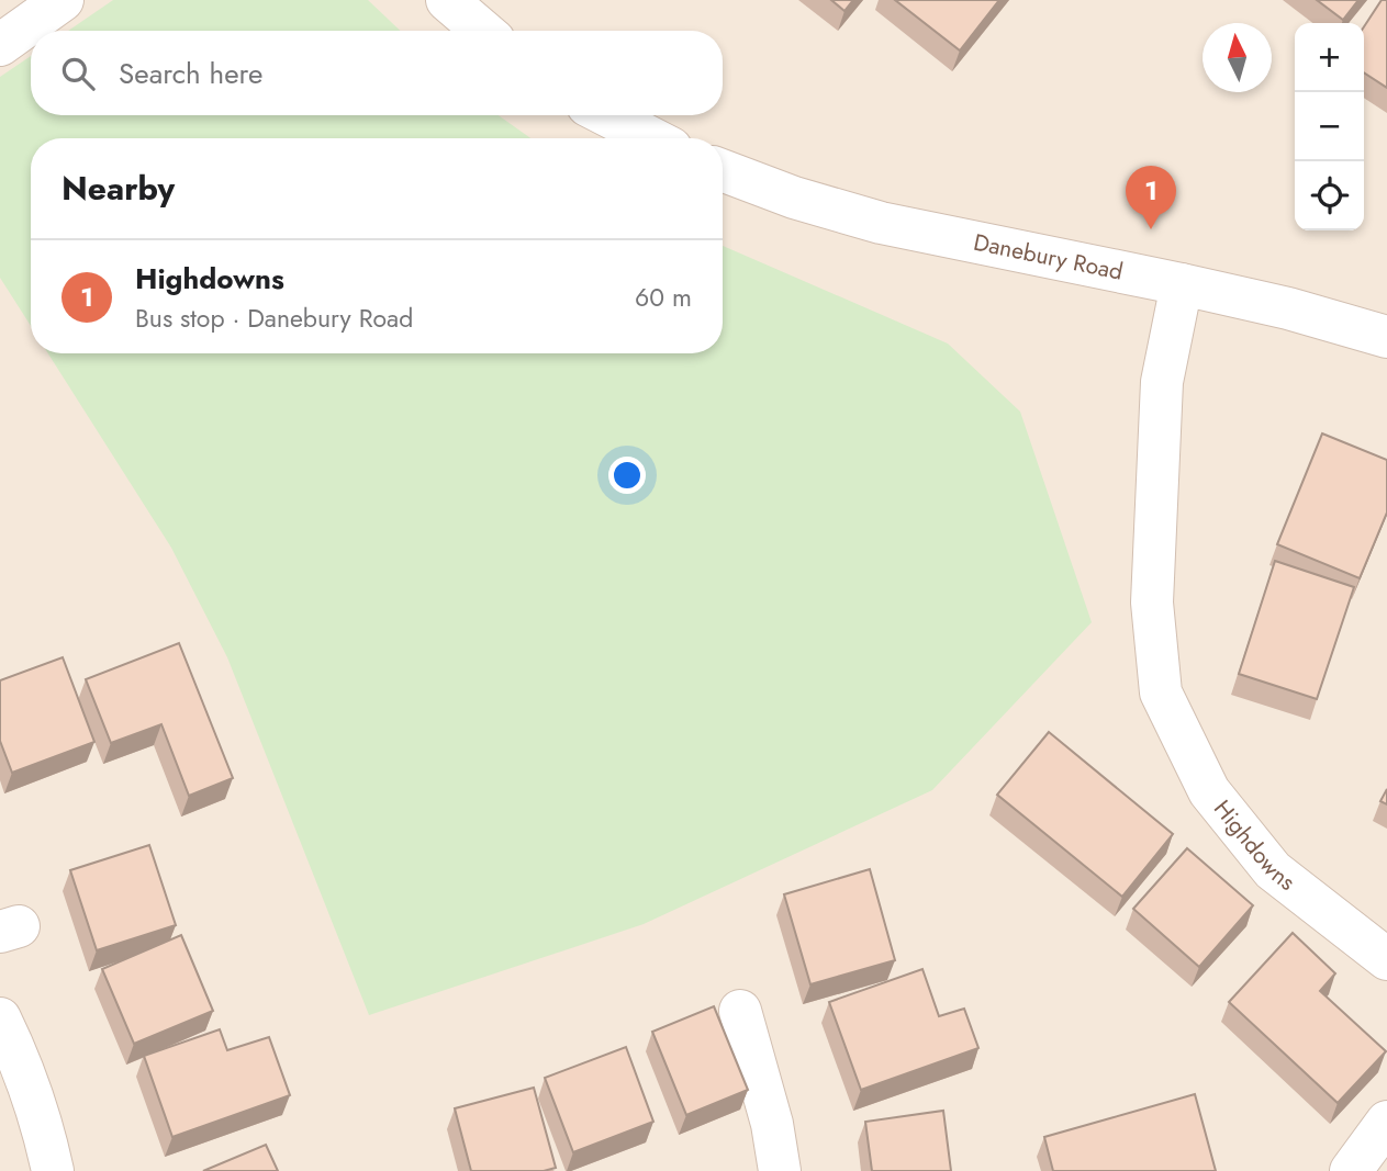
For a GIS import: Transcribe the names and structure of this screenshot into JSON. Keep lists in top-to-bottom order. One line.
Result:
{"streets":{"street":["Danebury Road","Highdowns"]},"crossings":[["Danebury Road","Highdowns"]],"north":"top","page":{"map_buttons":["+","−"],"search":"Search here","heading":"Nearby","pins":"1","list":[{"mark":"1","name":"Highdowns","note":"Bus stop · Danebury Road","value":"60 m"}]}}
